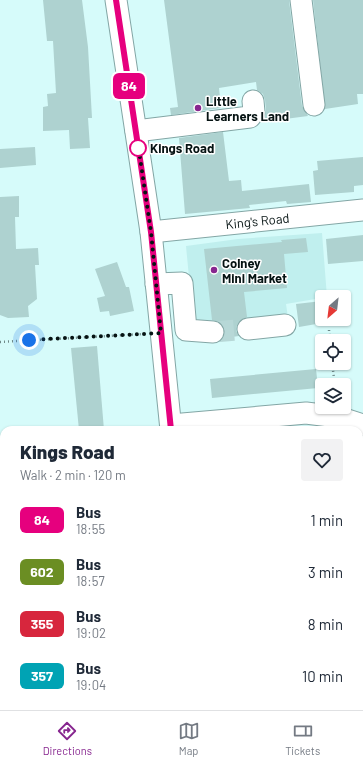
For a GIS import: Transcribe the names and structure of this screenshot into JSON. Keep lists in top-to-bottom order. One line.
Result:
{"streets":{"street":["King's Road"]},"places":["Little Learners Land","Kings Road","Colney Mini Market"],"lines":["bus line 84"],"north":"bottom left","page":{"on_map":"84","heading":["Kings Road","Walk · 2 min · 120 m"],"list":[{"mark":"84","name":"Bus","note":"18:55","value":"1 min"},{"mark":"602","name":"Bus","note":"18:57","value":"3 min"},{"mark":"355","name":"Bus","note":"19:02","value":"8 min"},{"mark":"357","name":"Bus","note":"19:04","value":"10 min"}],"tabs":["Directions","Map","Tickets"]}}
